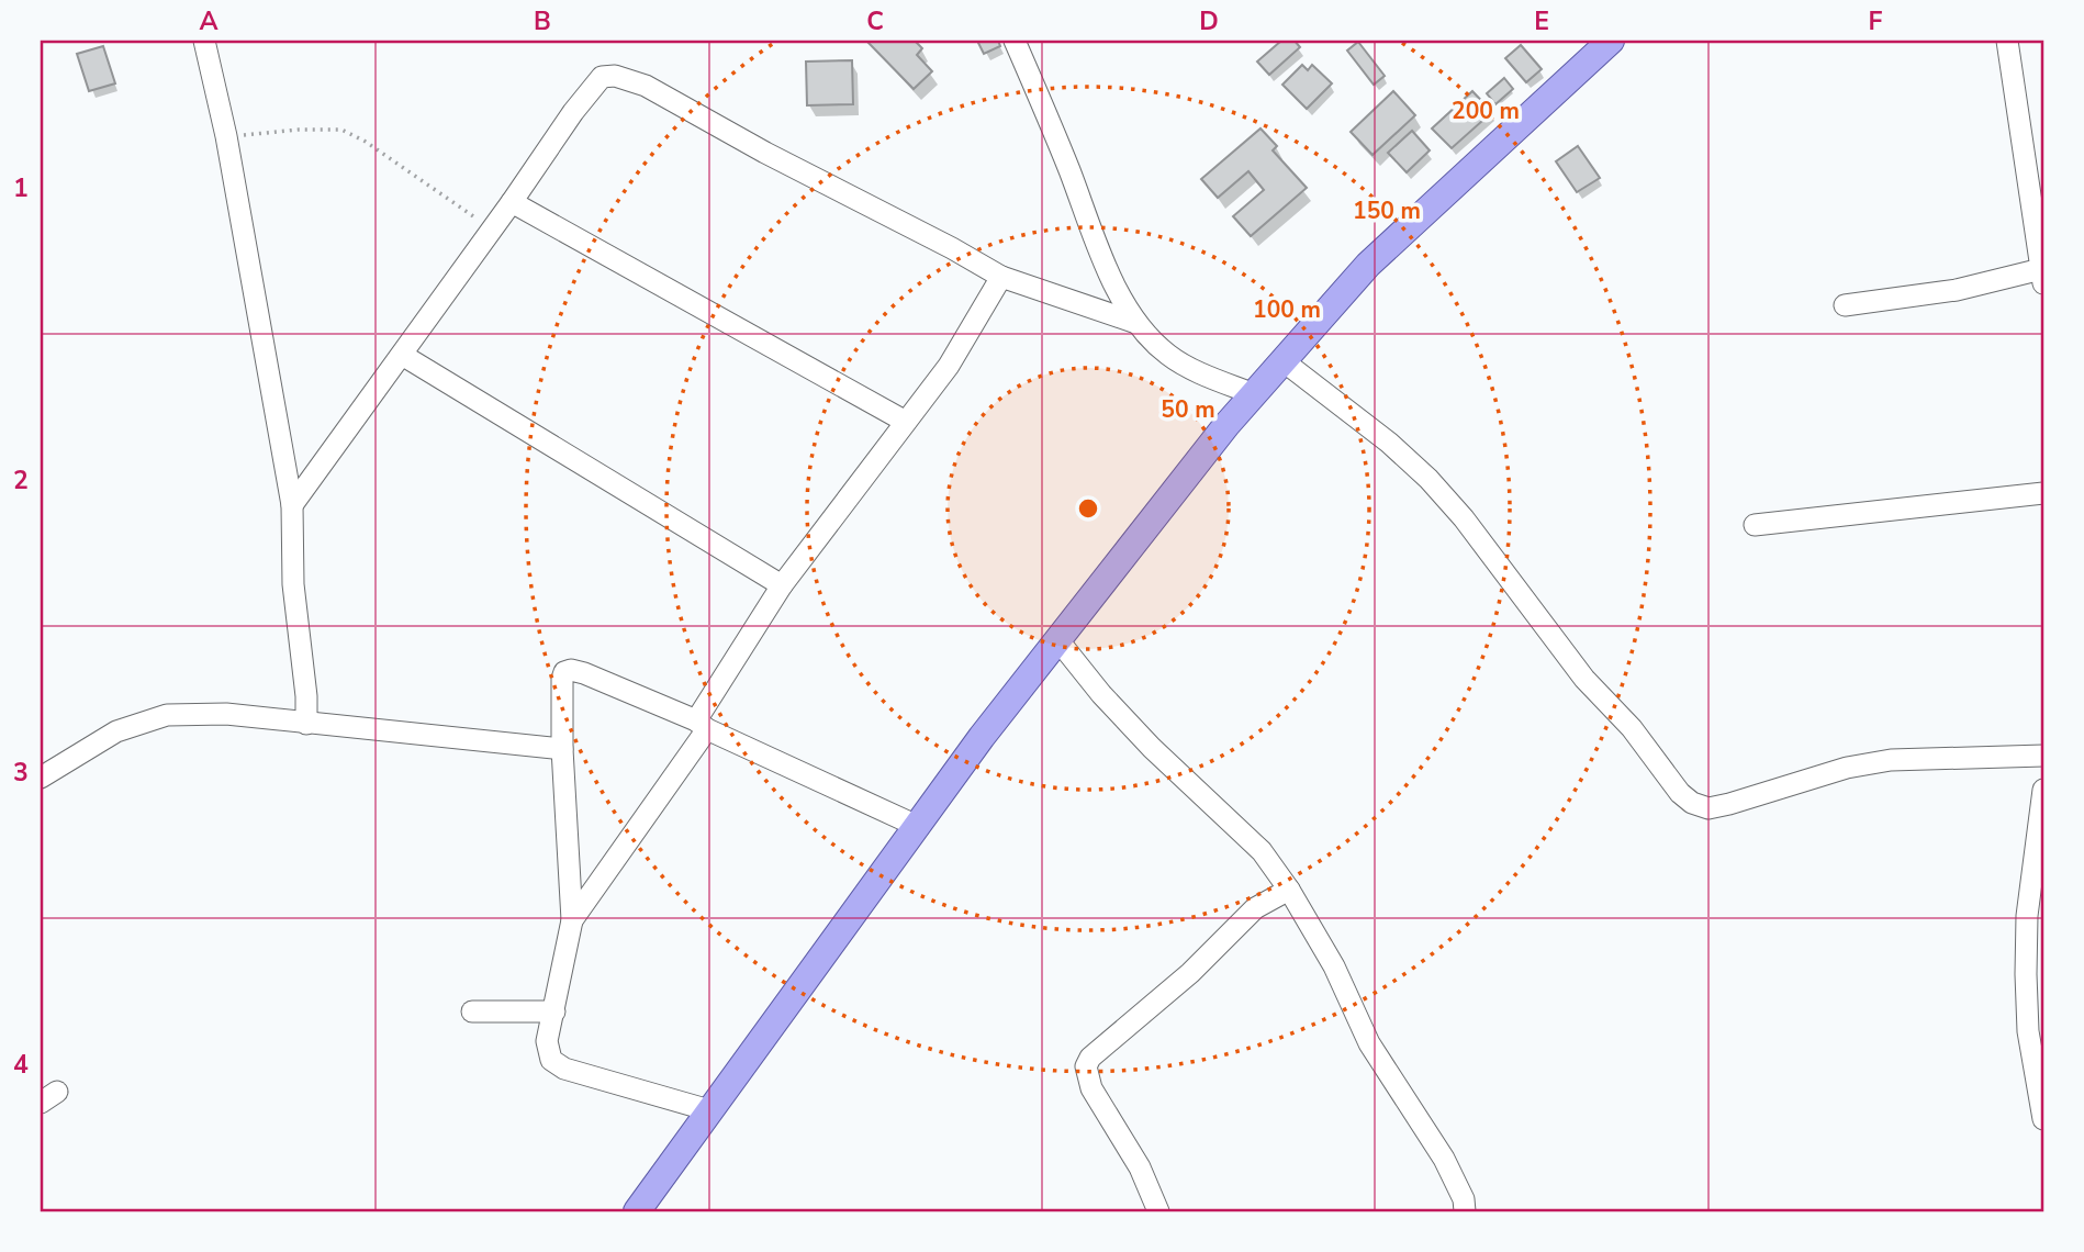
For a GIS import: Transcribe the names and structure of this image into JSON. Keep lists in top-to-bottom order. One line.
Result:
{"grid":{"columns":["A","B","C","D","E","F"],"rows":["1","2","3","4"]},"rings":["200 m","150 m","100 m","50 m"]}
